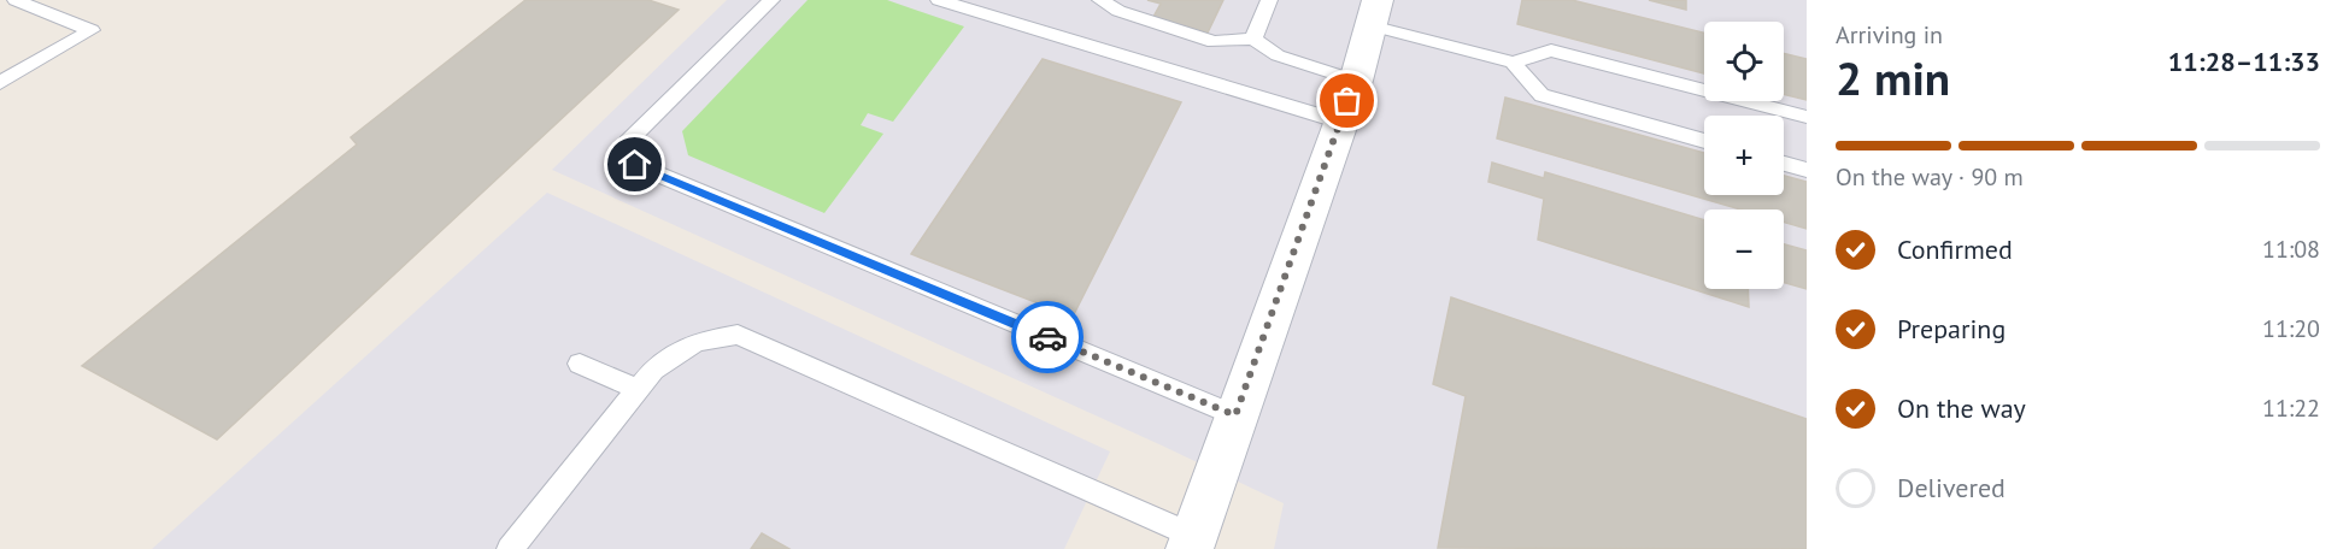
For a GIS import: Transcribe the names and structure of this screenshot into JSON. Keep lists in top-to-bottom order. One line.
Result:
{"page":{"heading":["2 min","Arriving in","11:28–11:33"],"map_buttons":["+","−"],"bar":"On the way · 90 m","list":[["Confirmed","11:08"],["Preparing","11:20"],["On the way","11:22"],"Delivered"]}}
